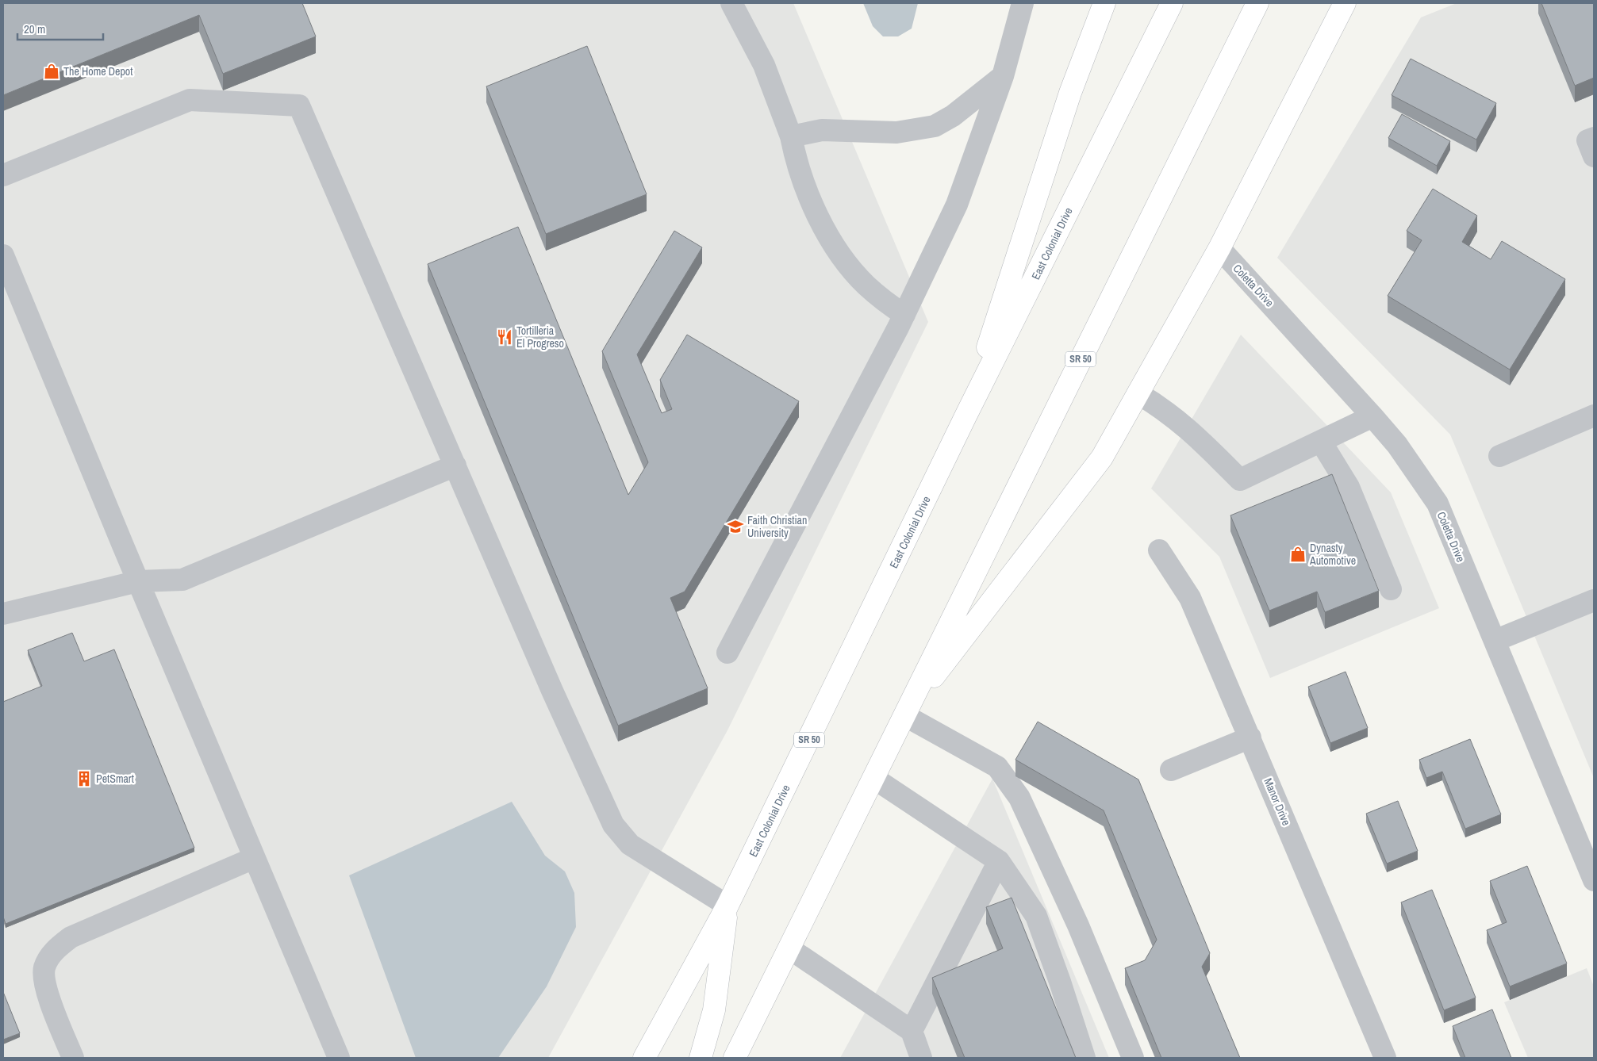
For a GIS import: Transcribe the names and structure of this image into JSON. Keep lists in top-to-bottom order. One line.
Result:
{"streets":{"highway":["East Colonial Drive","SR 50"],"street":["Coletta Drive","Manor Drive"]},"places":{"shop":["The Home Depot","Dynasty Automotive"],"restaurant":["Tortilleria El Progreso"],"school or university":["Faith Christian University"],"building":["PetSmart"]},"scale_bar":"20 m"}
